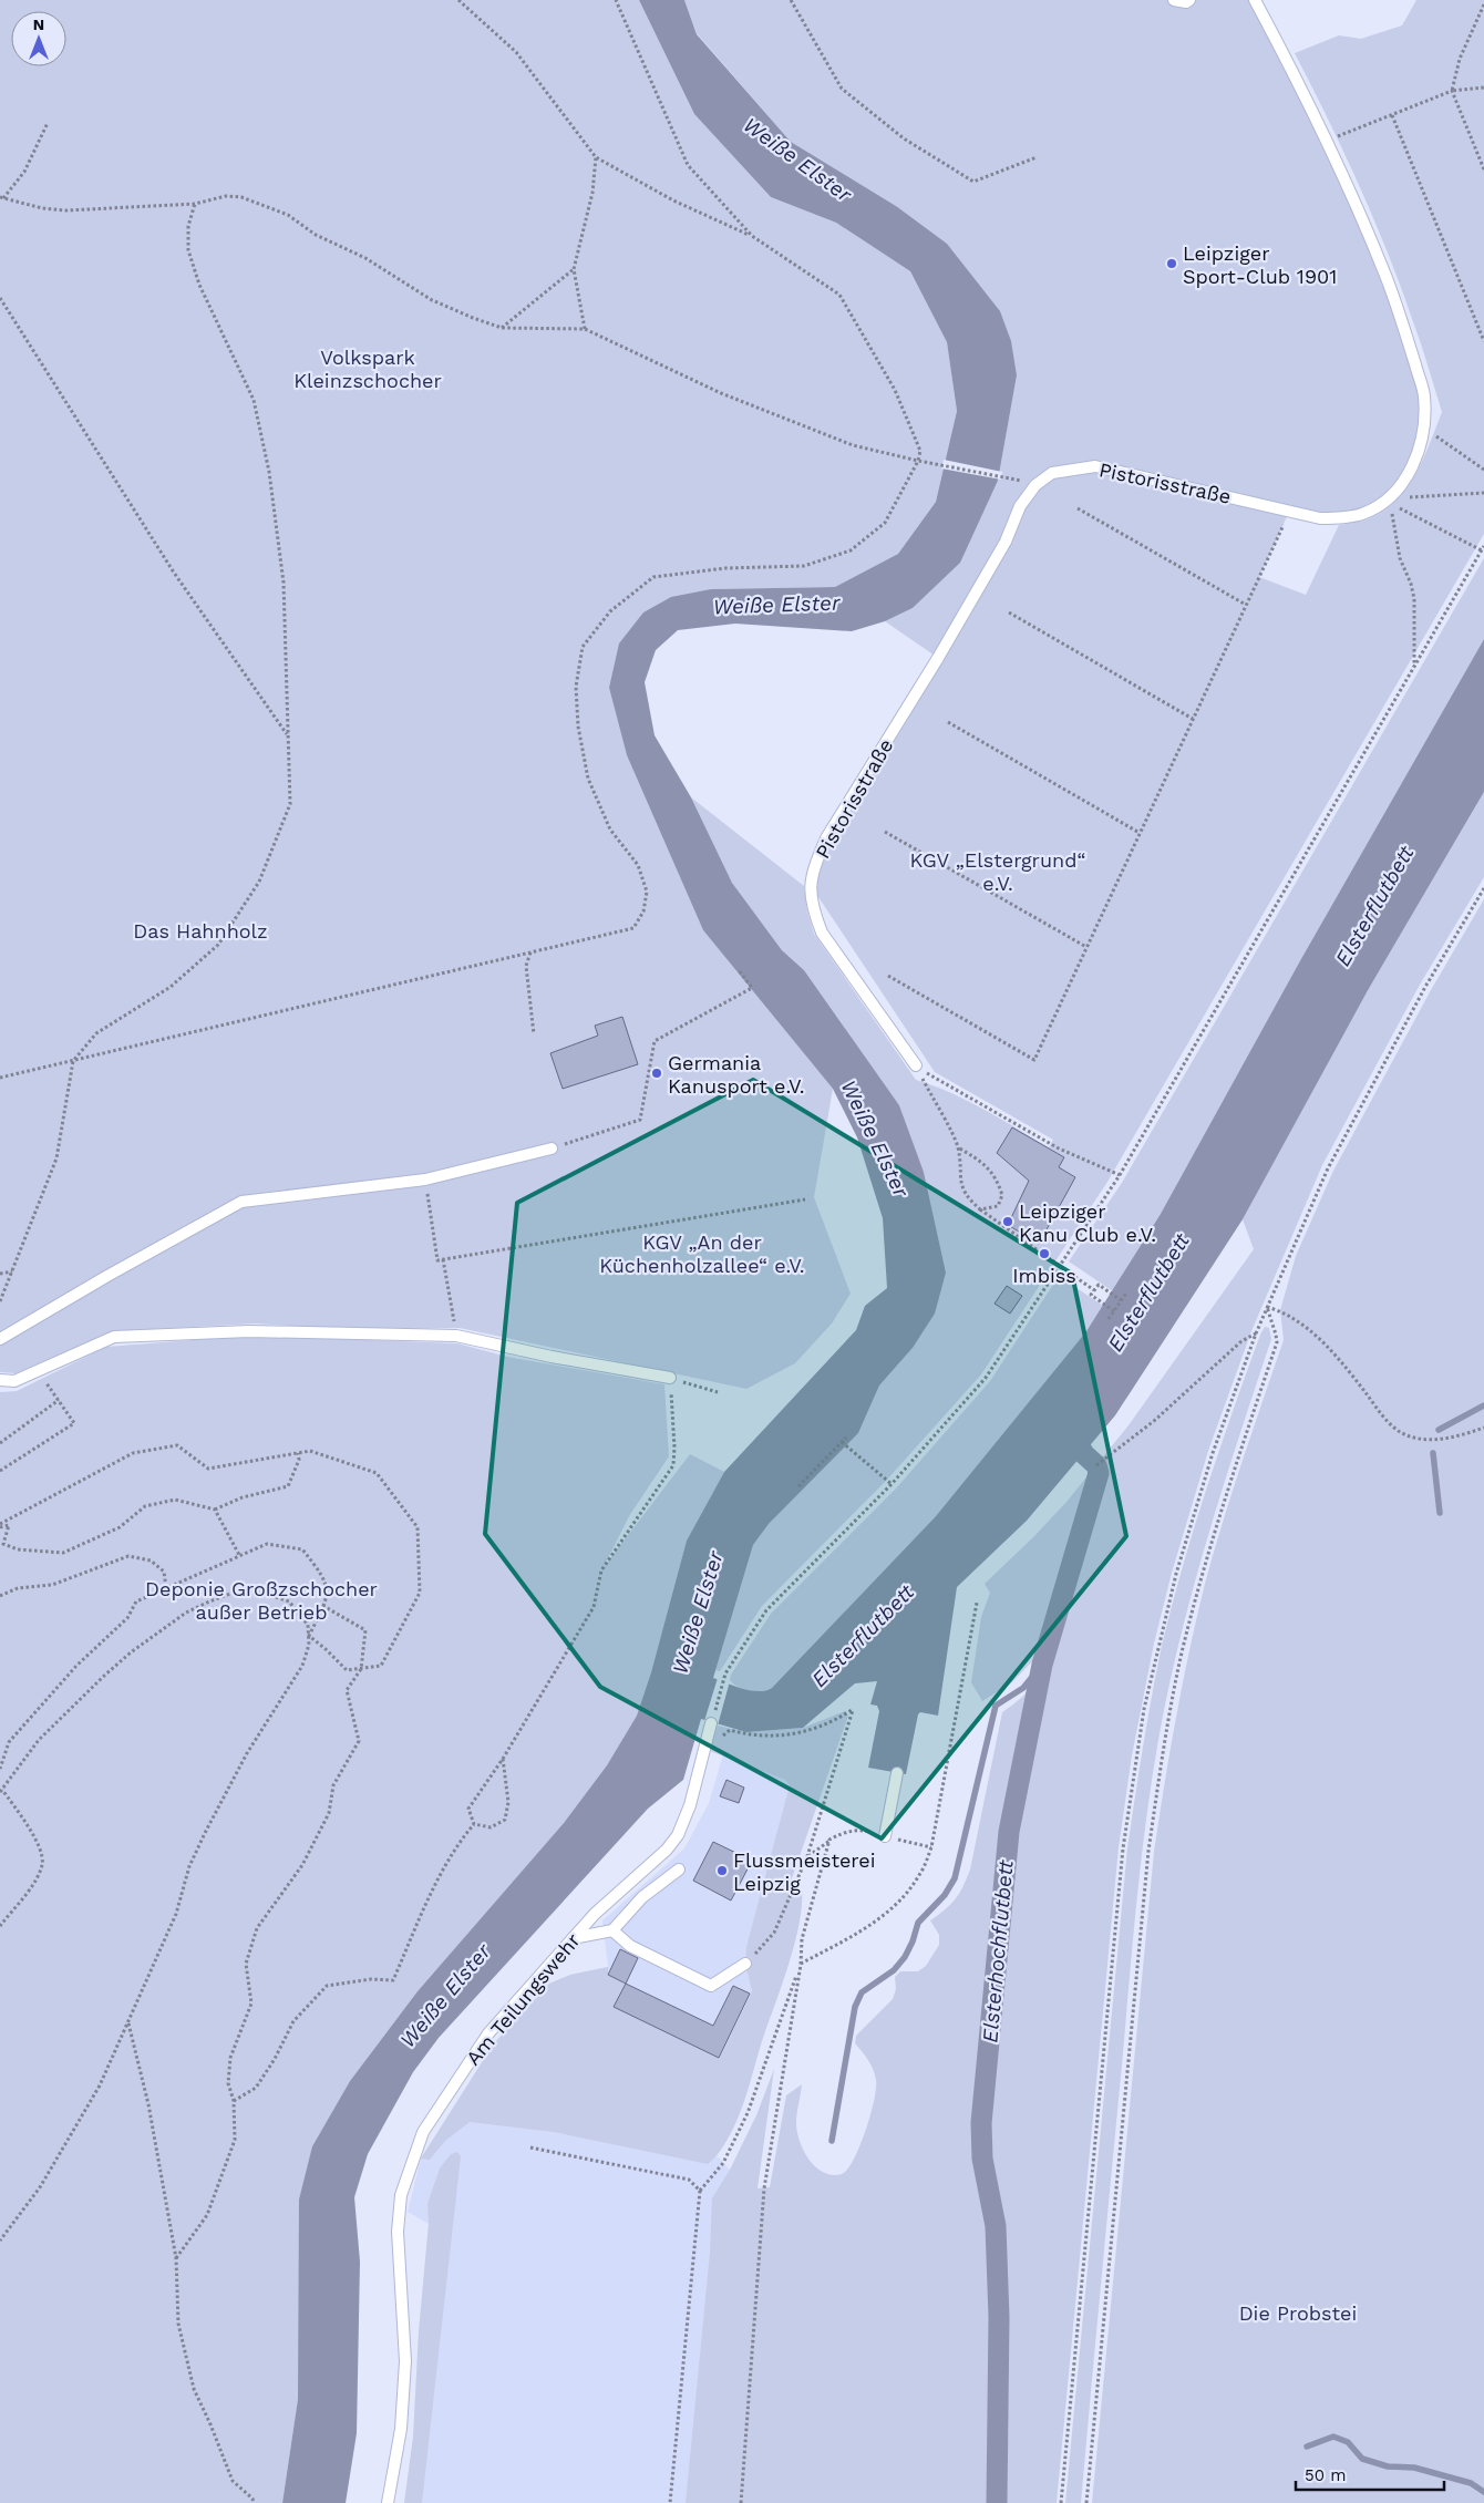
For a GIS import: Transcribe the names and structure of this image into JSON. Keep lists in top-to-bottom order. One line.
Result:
{"streets":{"lane":["Pistorisstraße","Am Teilungswehr"]},"water":["Weiße Elster","Elsterflutbett","Elsterhochflutbett"],"parks":["Volkspark Kleinzschocher","KGV „Elstergrund“ e.V.","Das Hahnholz","KGV „An der Küchenholzallee“ e.V.","Deponie Großzschocher außer Betrieb","Die Probstei"],"places":["Leipziger Sport-Club 1901","Germania Kanusport e.V.","Leipziger Kanu Club e.V.","Imbiss","Flussmeisterei Leipzig"],"scale_bar":"50 m","north":"top"}
